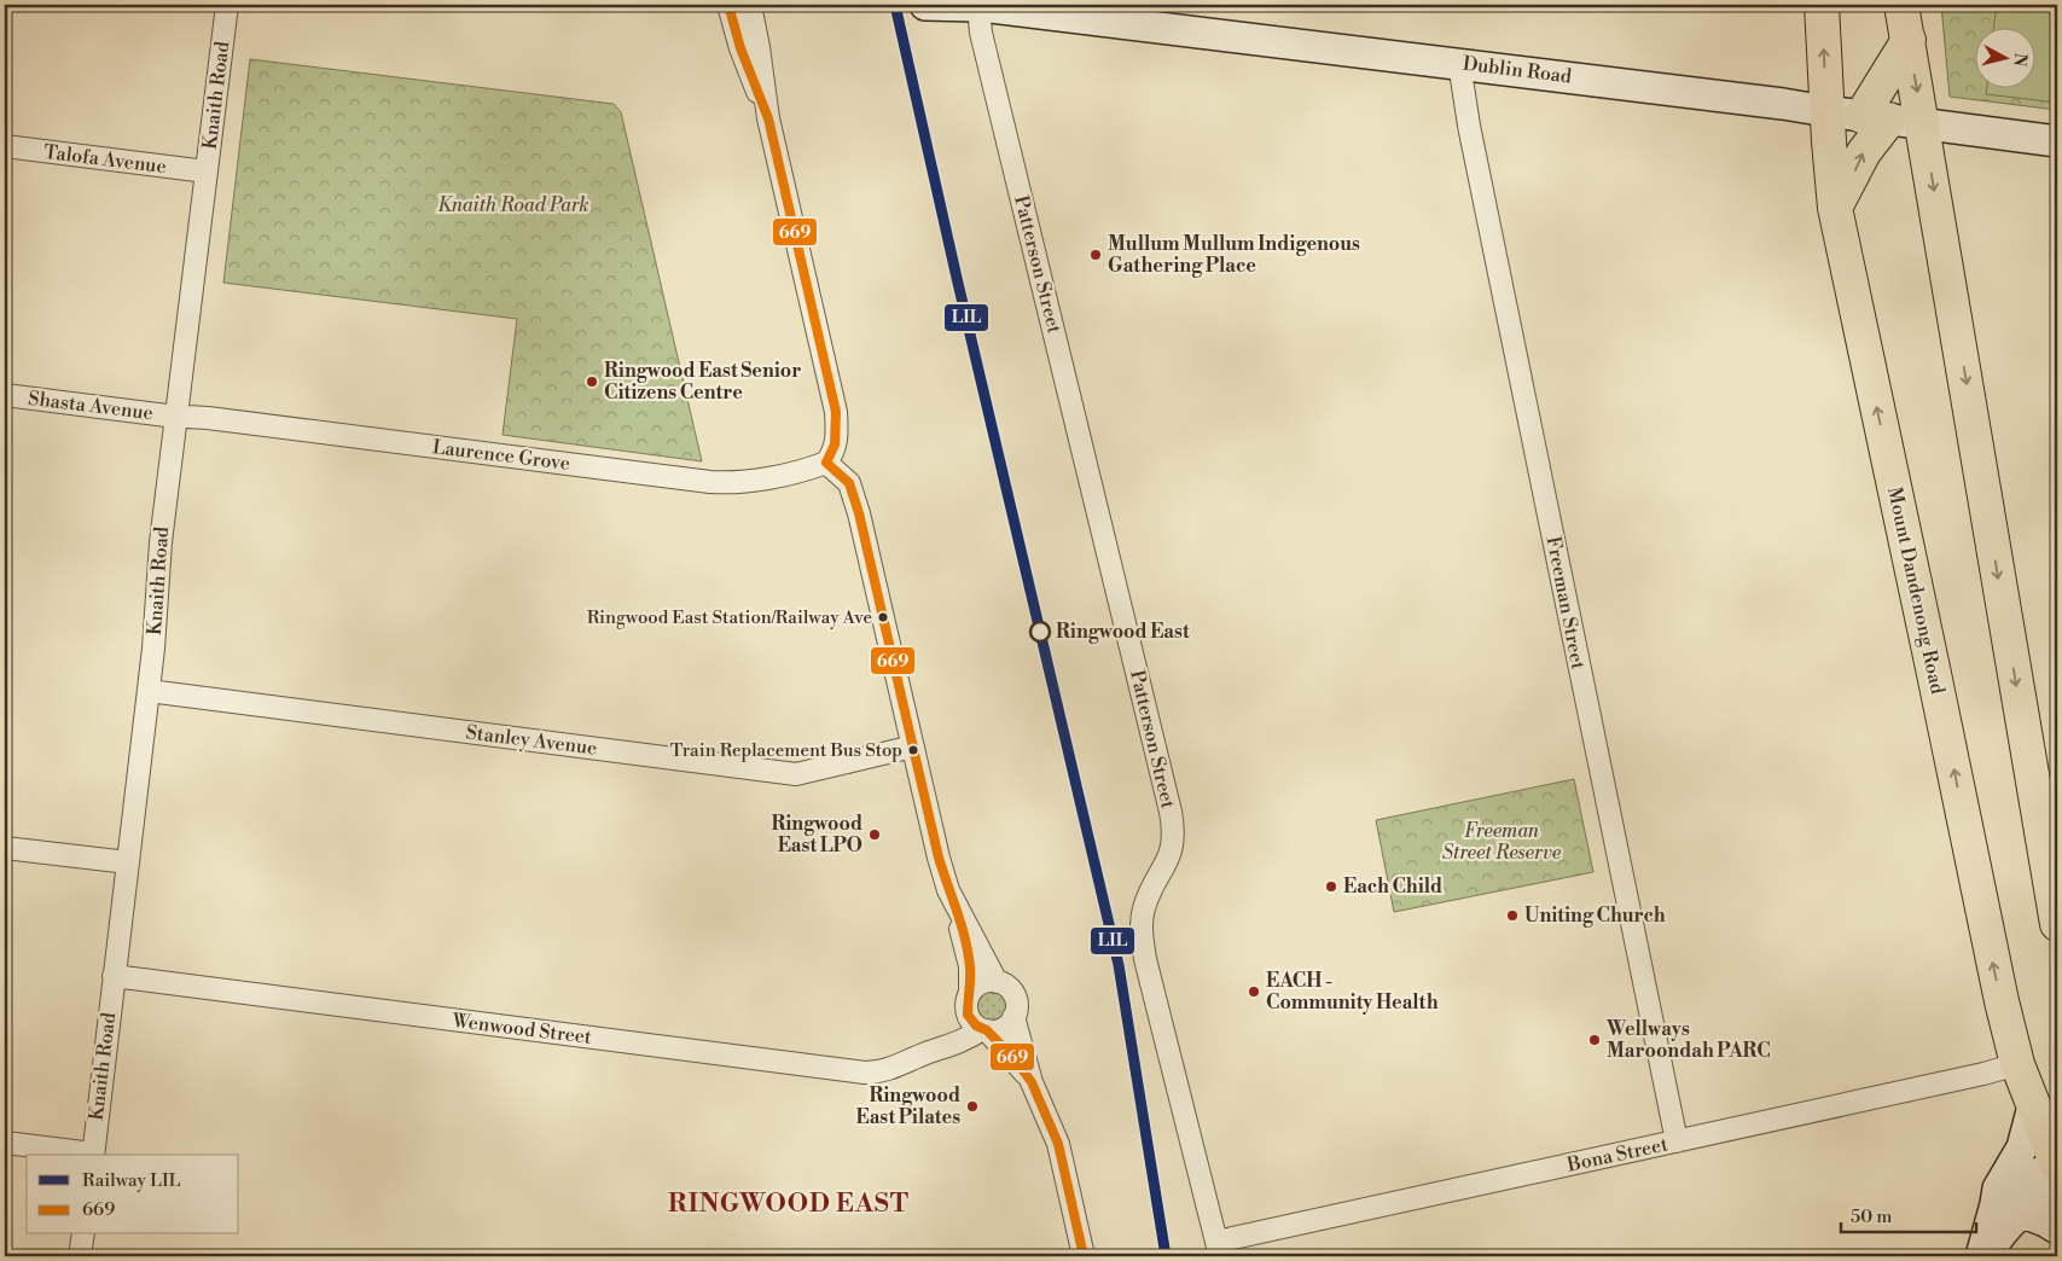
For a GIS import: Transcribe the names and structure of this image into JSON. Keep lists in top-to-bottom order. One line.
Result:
{"streets":{"main road":["Dublin Road","Mount Dandenong Road"],"street":["Knaith Road","Talofa Avenue","Patterson Street","Shasta Avenue","Laurence Grove","Freeman Street","Stanley Avenue","Wenwood Street","Bona Street"]},"crossings":[["Dublin Road","Patterson Street"],["Dublin Road","Mount Dandenong Road"],["Dublin Road","Freeman Street"],["Knaith Road","Talofa Avenue"],["Knaith Road","Shasta Avenue"],["Knaith Road","Laurence Grove"],["Knaith Road","Stanley Avenue"],["Knaith Road","Wenwood Street"],["Patterson Street","Bona Street"],["Shasta Avenue","Laurence Grove"],["Mount Dandenong Road","Bona Street"],["Freeman Street","Bona Street"]],"districts":["RINGWOOD EAST"],"parks":["Knaith Road Park","Freeman Street Reserve"],"places":["Mullum Mullum Indigenous Gathering Place","Ringwood East Senior Citizens Centre","Ringwood East Station/Railway Ave","Ringwood East","Train Replacement Bus Stop","Ringwood East LPO","Each Child","Uniting Church","EACH - Community Health","Wellways Maroondah PARC","Ringwood East Pilates"],"lines":["rail line LIL","transit line 669"],"legend":["Railway LIL","669"],"scale_bar":"50 m","north":"right"}
